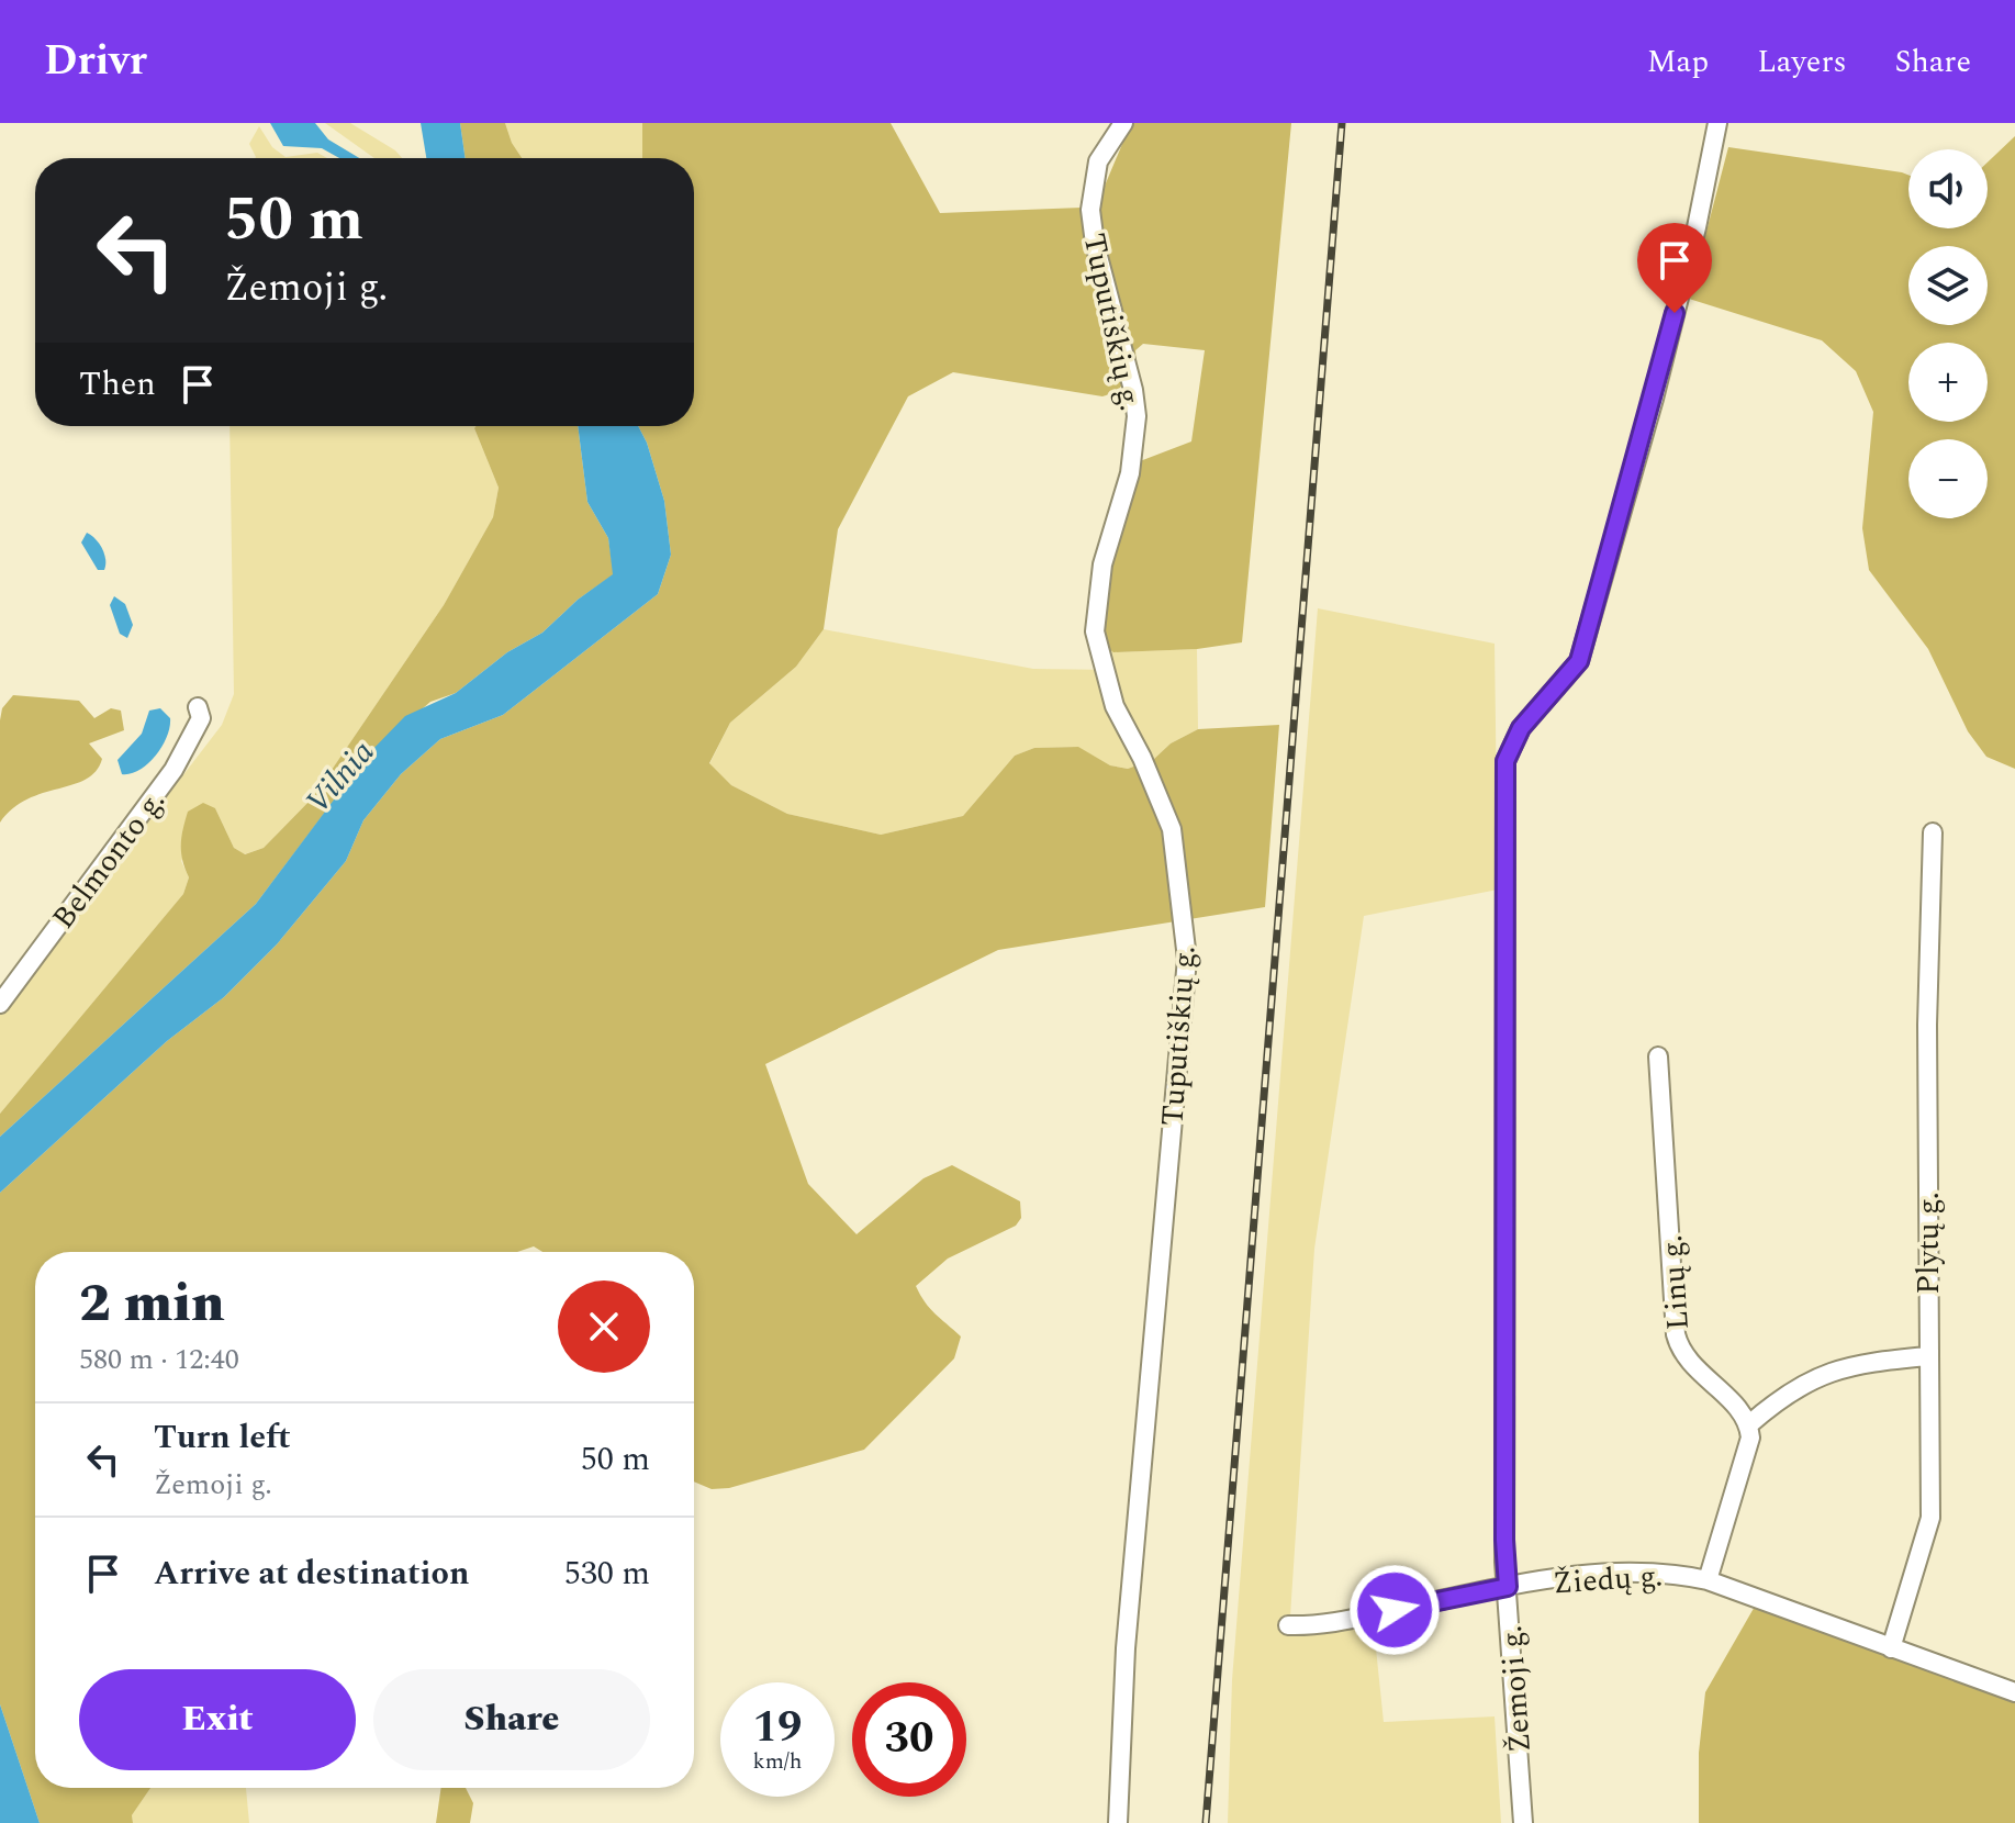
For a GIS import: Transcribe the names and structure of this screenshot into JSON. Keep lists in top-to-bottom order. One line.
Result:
{"streets":{"street":["Tuputiškių g.","Belmonto g.","Plytų g.","Linų g.","Žiedų g.","Žemoji g."]},"crossings":[["Plytų g.","Žiedų g."],["Žiedų g.","Žemoji g."]],"water":["Vilnia"],"page":{"header":"Drivr","nav":["Map","Layers","Share"],"map_buttons":["+","−"],"turn":["50 m","Žemoji g."],"then":"Then","heading":["2 min","580 m · 12:40"],"list":[{"name":"Turn left","note":"Žemoji g.","value":"50 m"},{"name":"Arrive at destination","value":"530 m"}],"buttons":["Exit","Share"],"speed":"19 km/h","limit":"30"}}
